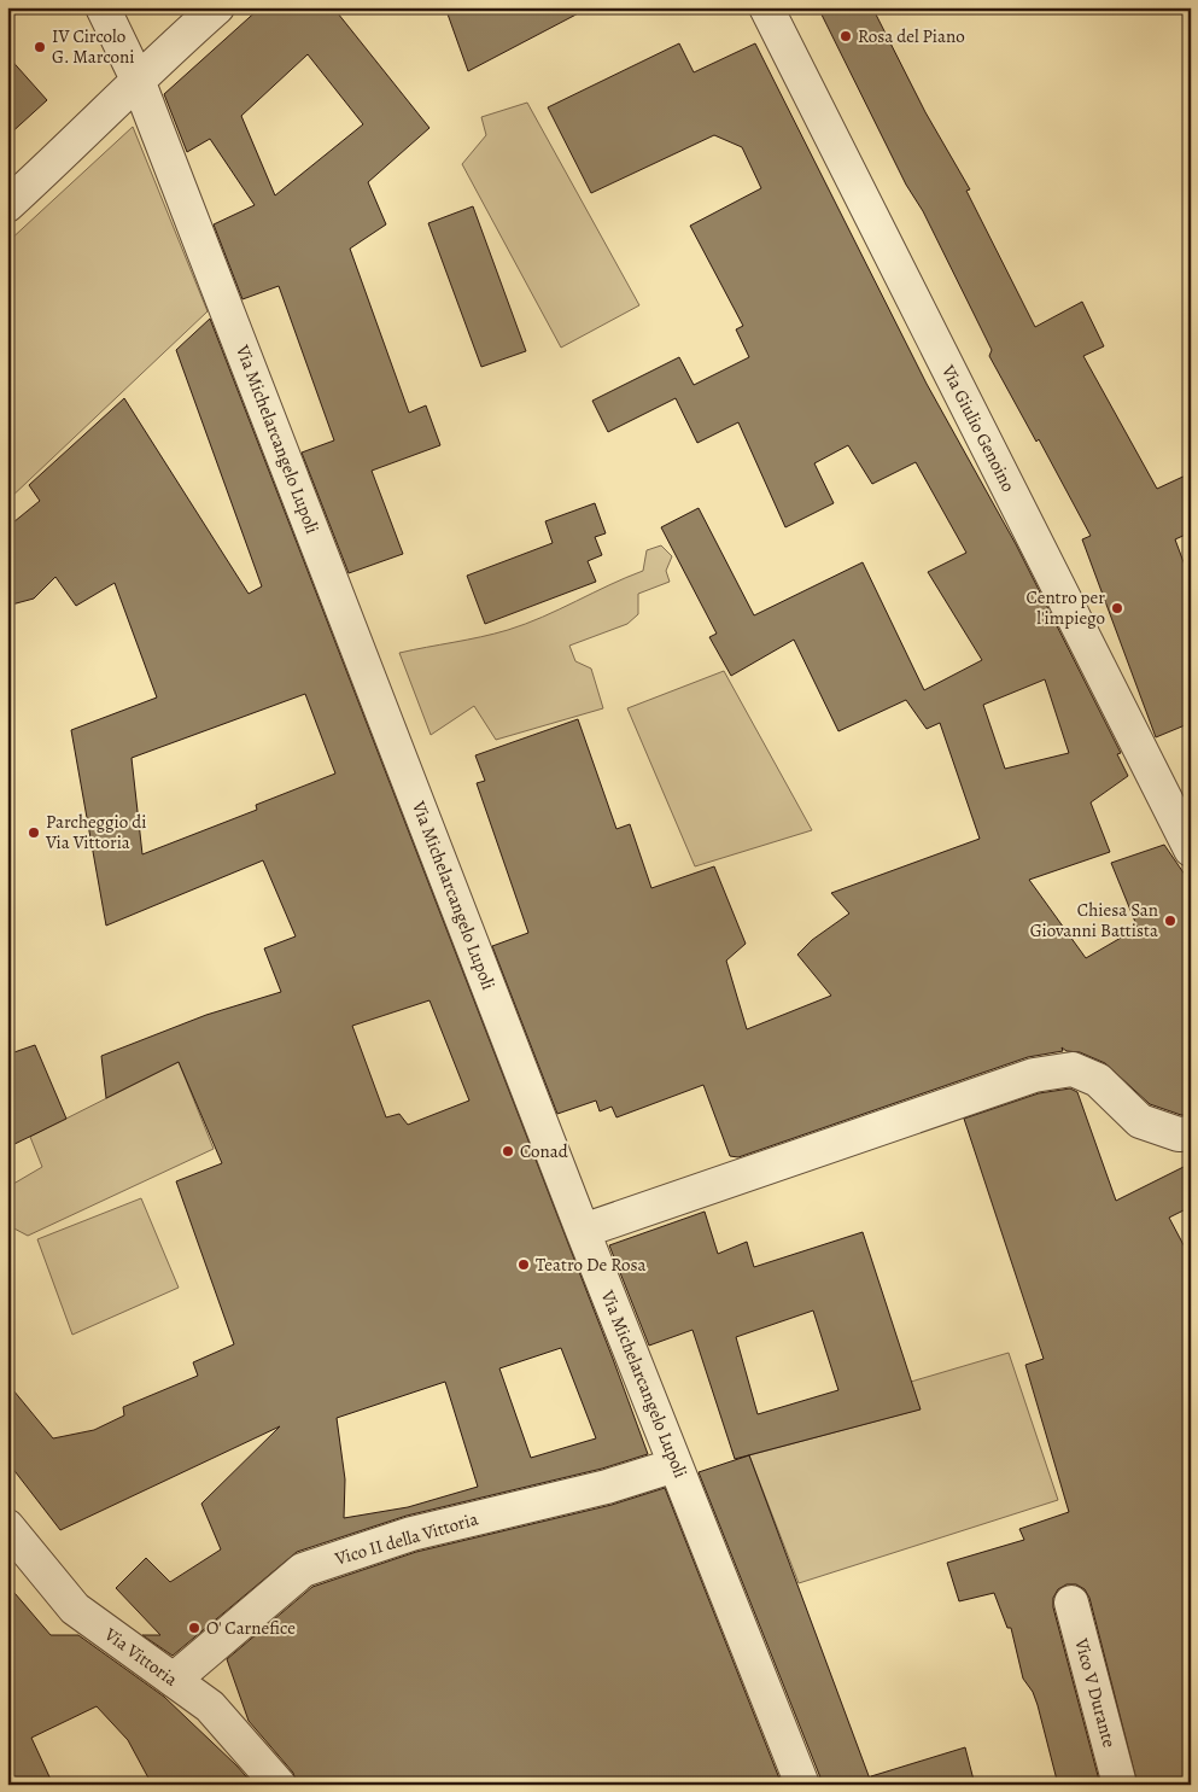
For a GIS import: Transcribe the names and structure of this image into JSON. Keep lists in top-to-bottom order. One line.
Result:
{"streets":{"street":["Via Giulio Genoino","Via Michelarcangelo Lupoli","Vico II della Vittoria","Via Vittoria","Vico V Durante"]},"crossings":[["Via Michelarcangelo Lupoli","Vico II della Vittoria"],["Vico II della Vittoria","Via Vittoria"]],"places":["Rosa del Piano","IV Circolo G. Marconi","Centro per l'impiego","Parcheggio di Via Vittoria","Chiesa San Giovanni Battista","Conad","Teatro De Rosa","O' Carnefice"]}
